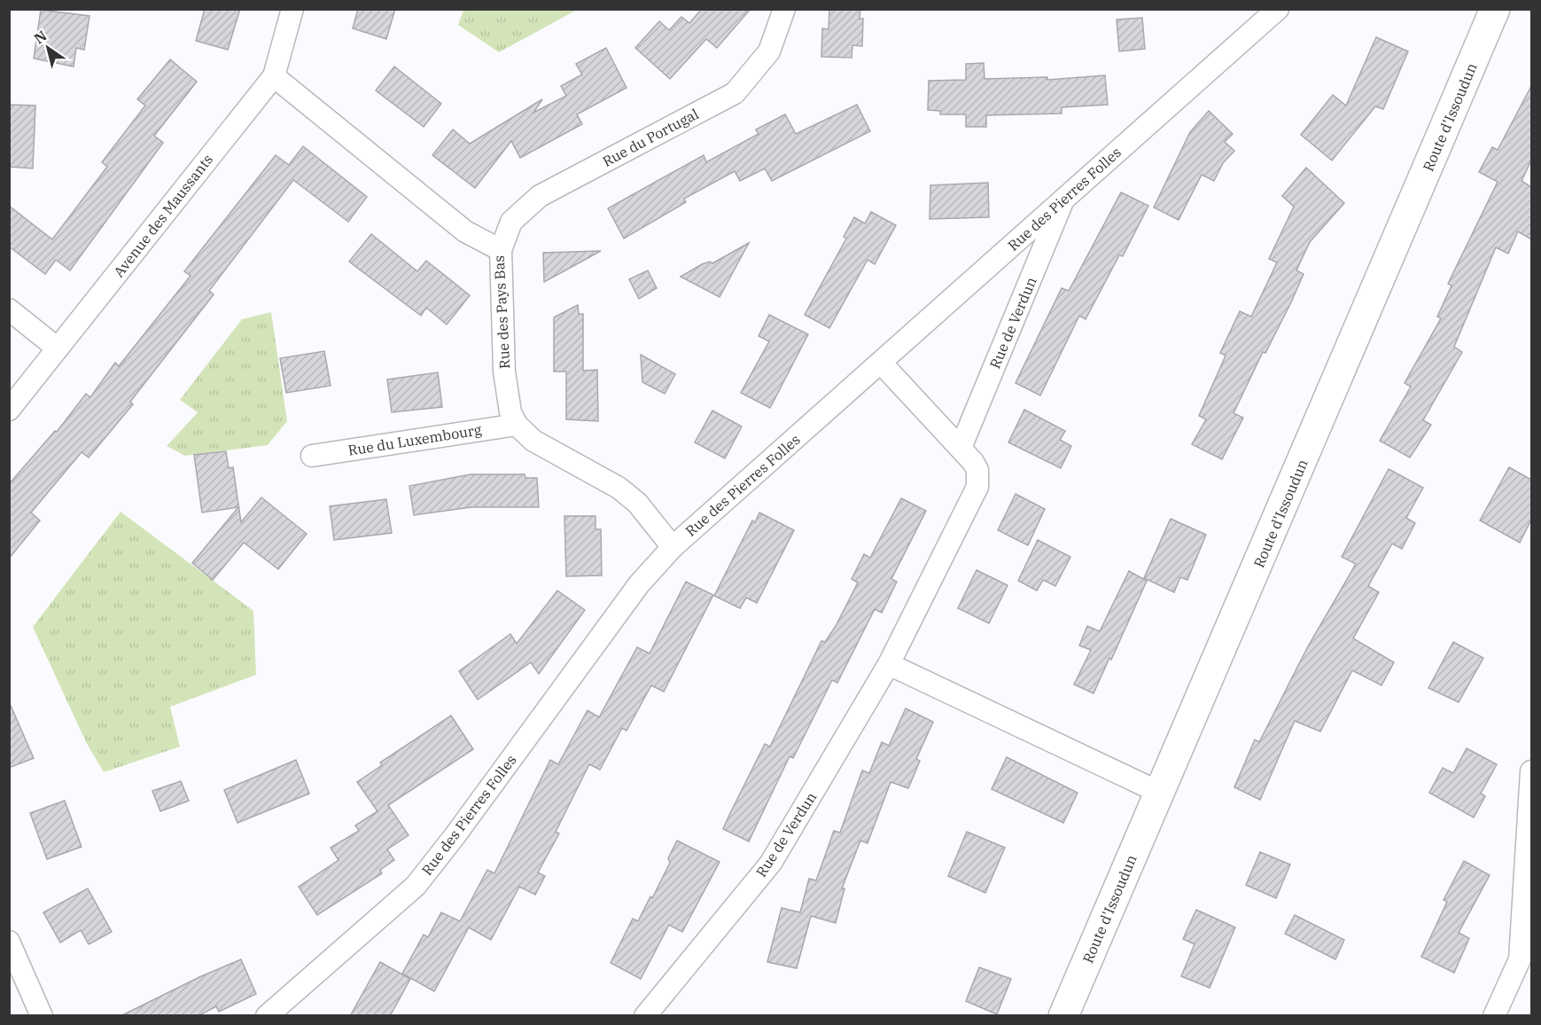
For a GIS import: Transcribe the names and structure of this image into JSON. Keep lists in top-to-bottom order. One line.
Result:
{"streets":{"main road":["Route d'Issoudun"],"street":["Rue du Portugal","Rue des Pierres Folles","Avenue des Maussants","Rue des Pays Bas","Rue de Verdun","Rue du Luxembourg"]},"crossings":[["Rue du Portugal","Rue des Pays Bas"],["Rue des Pierres Folles","Rue des Pays Bas"],["Rue des Pierres Folles","Rue de Verdun"],["Avenue des Maussants","Rue des Pays Bas"],["Rue des Pays Bas","Rue du Luxembourg"]],"north":"top left"}
